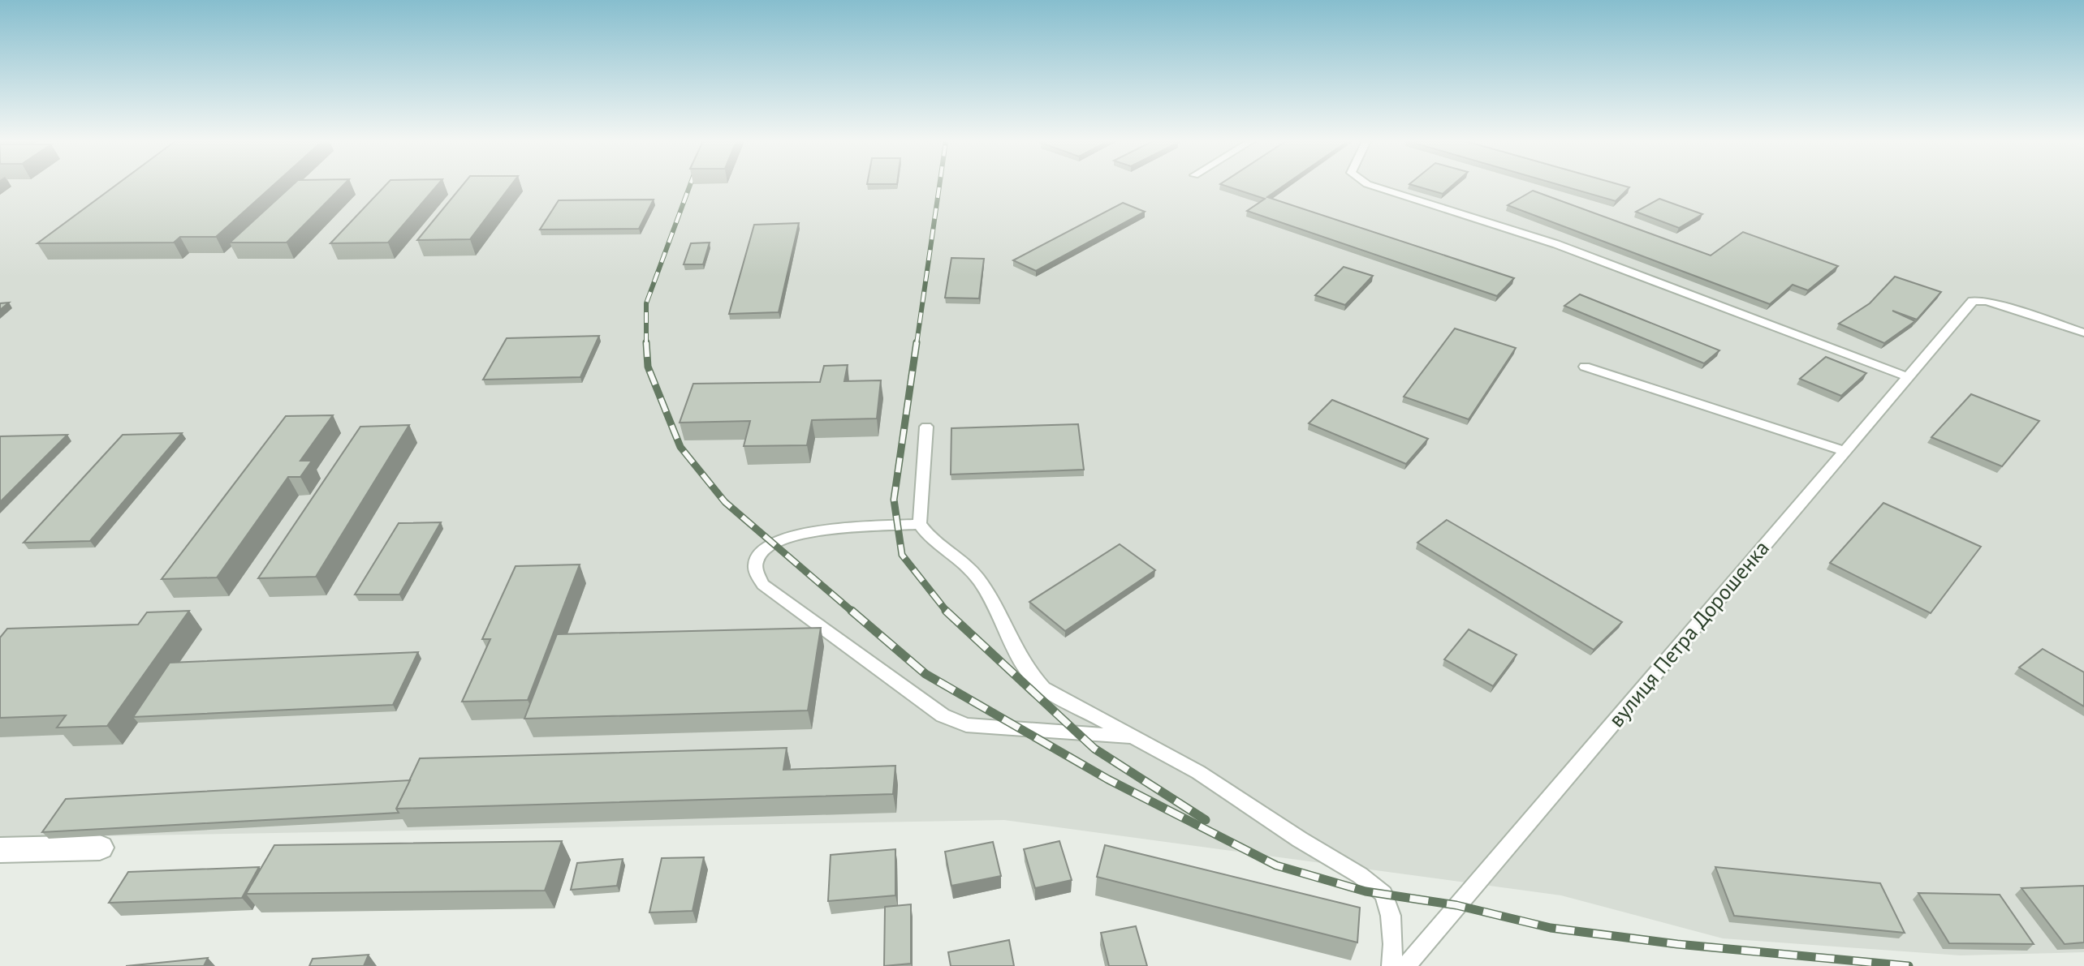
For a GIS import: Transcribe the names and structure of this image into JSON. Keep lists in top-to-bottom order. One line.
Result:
{"streets":{"lane":["вулиця Петра Дорошенка"]}}
